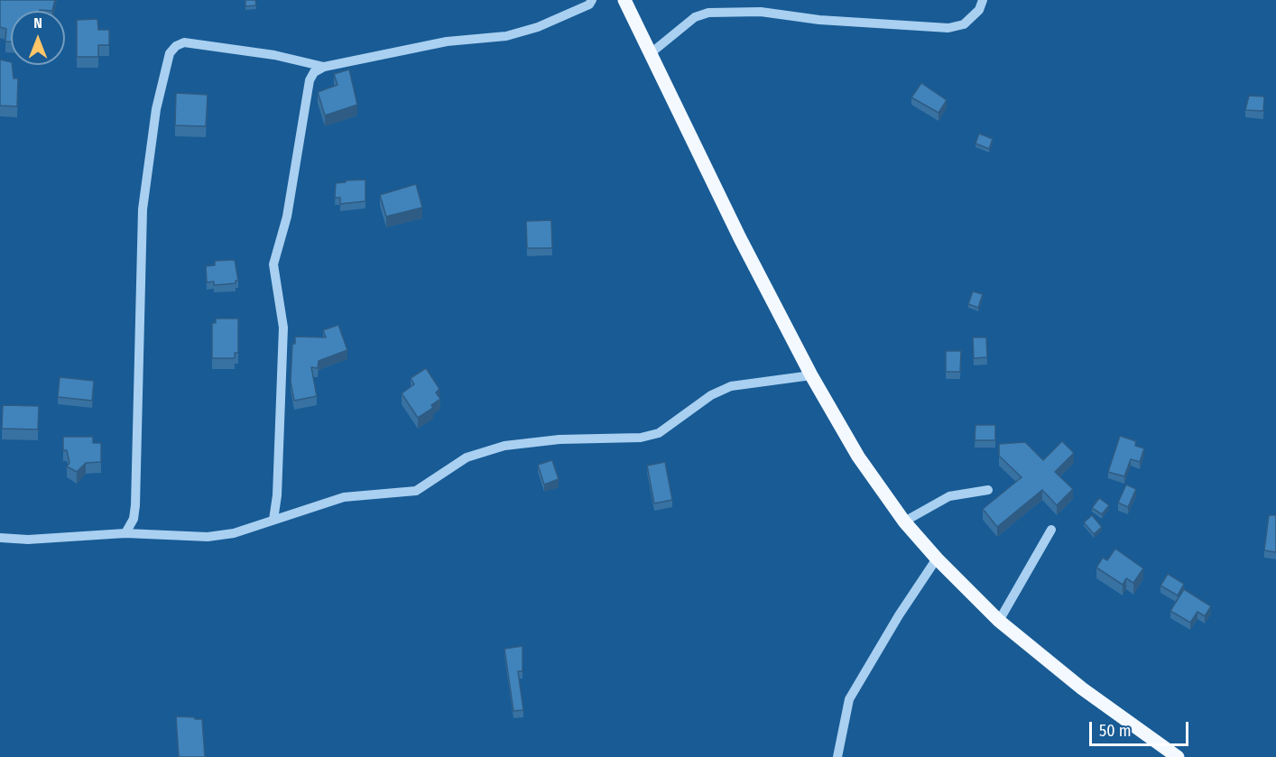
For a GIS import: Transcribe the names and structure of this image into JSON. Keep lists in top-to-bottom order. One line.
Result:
{"scale_bar":"50 m","north":"top"}
